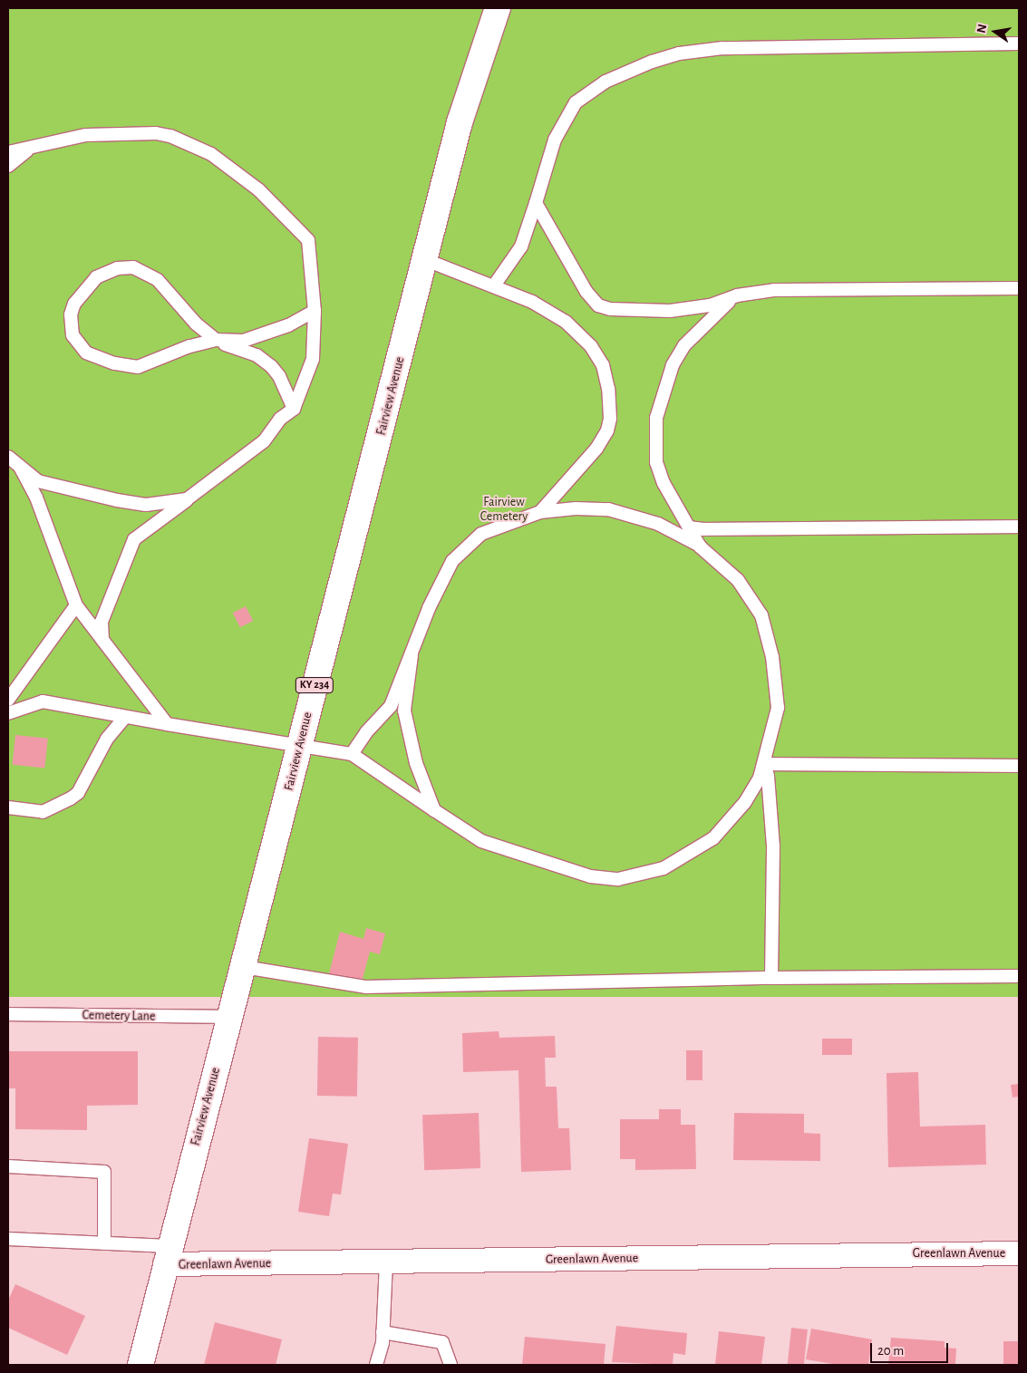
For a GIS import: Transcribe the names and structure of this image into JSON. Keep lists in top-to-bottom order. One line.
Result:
{"streets":{"main road":["Fairview Avenue","KY 234"],"street":["Greenlawn Avenue"],"lane":["Cemetery Lane"]},"crossings":[["Fairview Avenue","Cemetery Lane"],["Fairview Avenue","Greenlawn Avenue"]],"parks":["Fairview Cemetery"],"scale_bar":"20 m","north":"left"}
